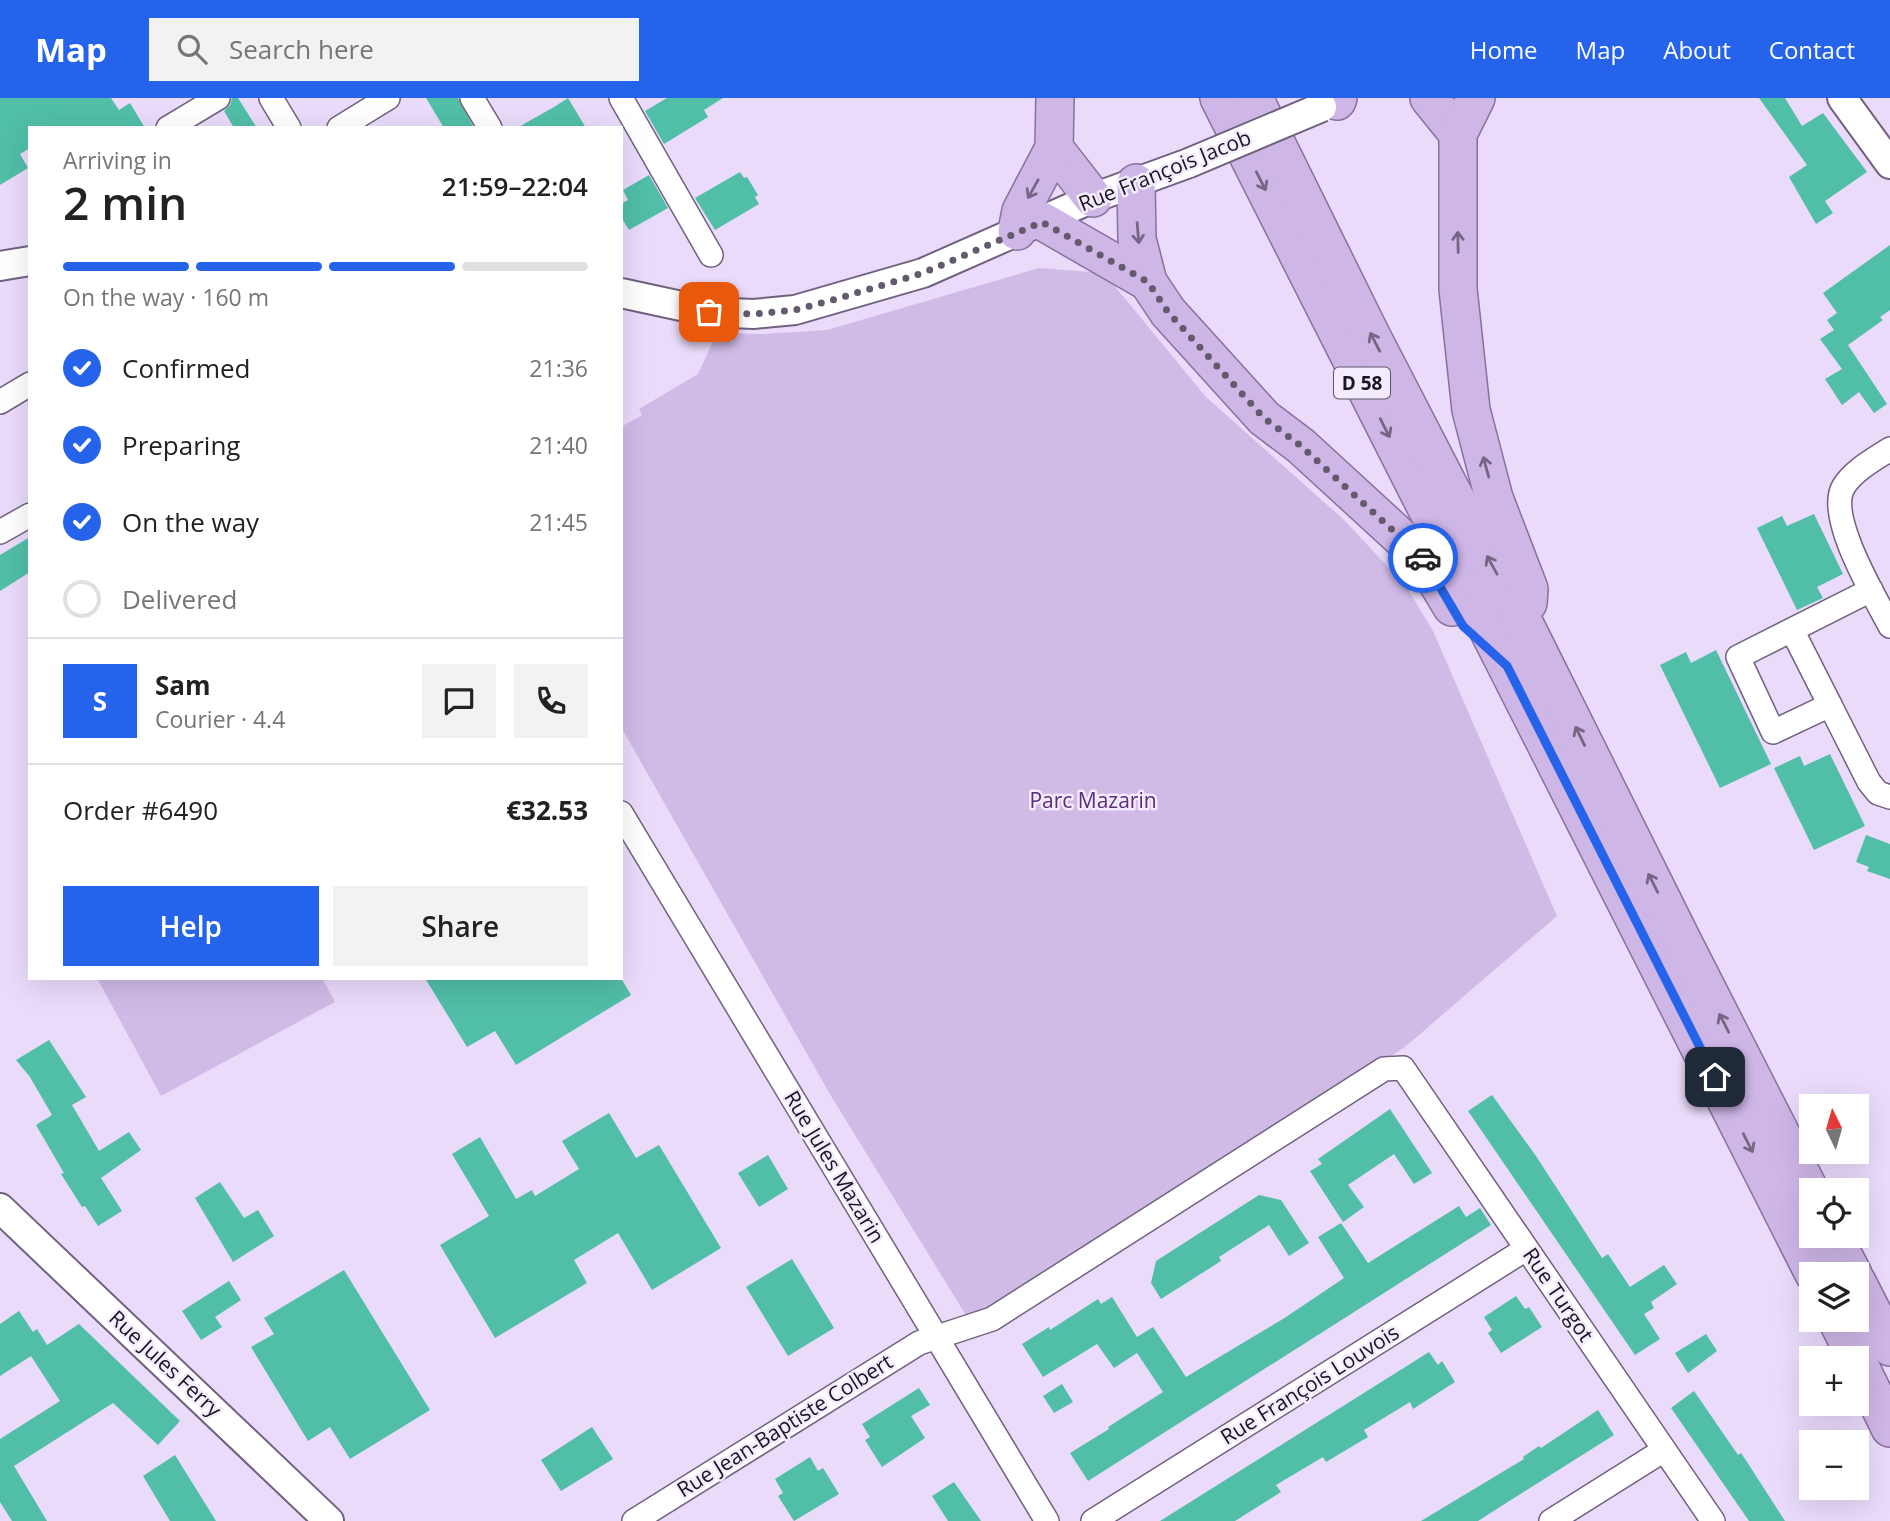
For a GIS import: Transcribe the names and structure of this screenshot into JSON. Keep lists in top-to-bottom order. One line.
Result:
{"streets":{"highway":["D 58"],"street":["Rue François Jacob","Rue Jules Mazarin","Rue Turgot","Rue Jules Ferry","Rue François Louvois","Rue Jean-Baptiste Colbert"]},"crossings":[["Rue Jules Mazarin","Rue Jean-Baptiste Colbert"],["Rue Turgot","Rue François Louvois"],["Rue Turgot","Rue Jean-Baptiste Colbert"]],"parks":["Parc Mazarin"],"north":"top","page":{"header":"Map","search":"Search here","nav":["Home","Map","About","Contact"],"heading":["2 min","Arriving in","21:59–22:04"],"panel":["Sam","Courier · 4.4","Order #6490","€32.53"],"bar":"On the way · 160 m","list":[["Confirmed","21:36"],["Preparing","21:40"],["On the way","21:45"],"Delivered"],"round":"S","buttons":["Help","Share"],"map_buttons":["+","−"]}}
